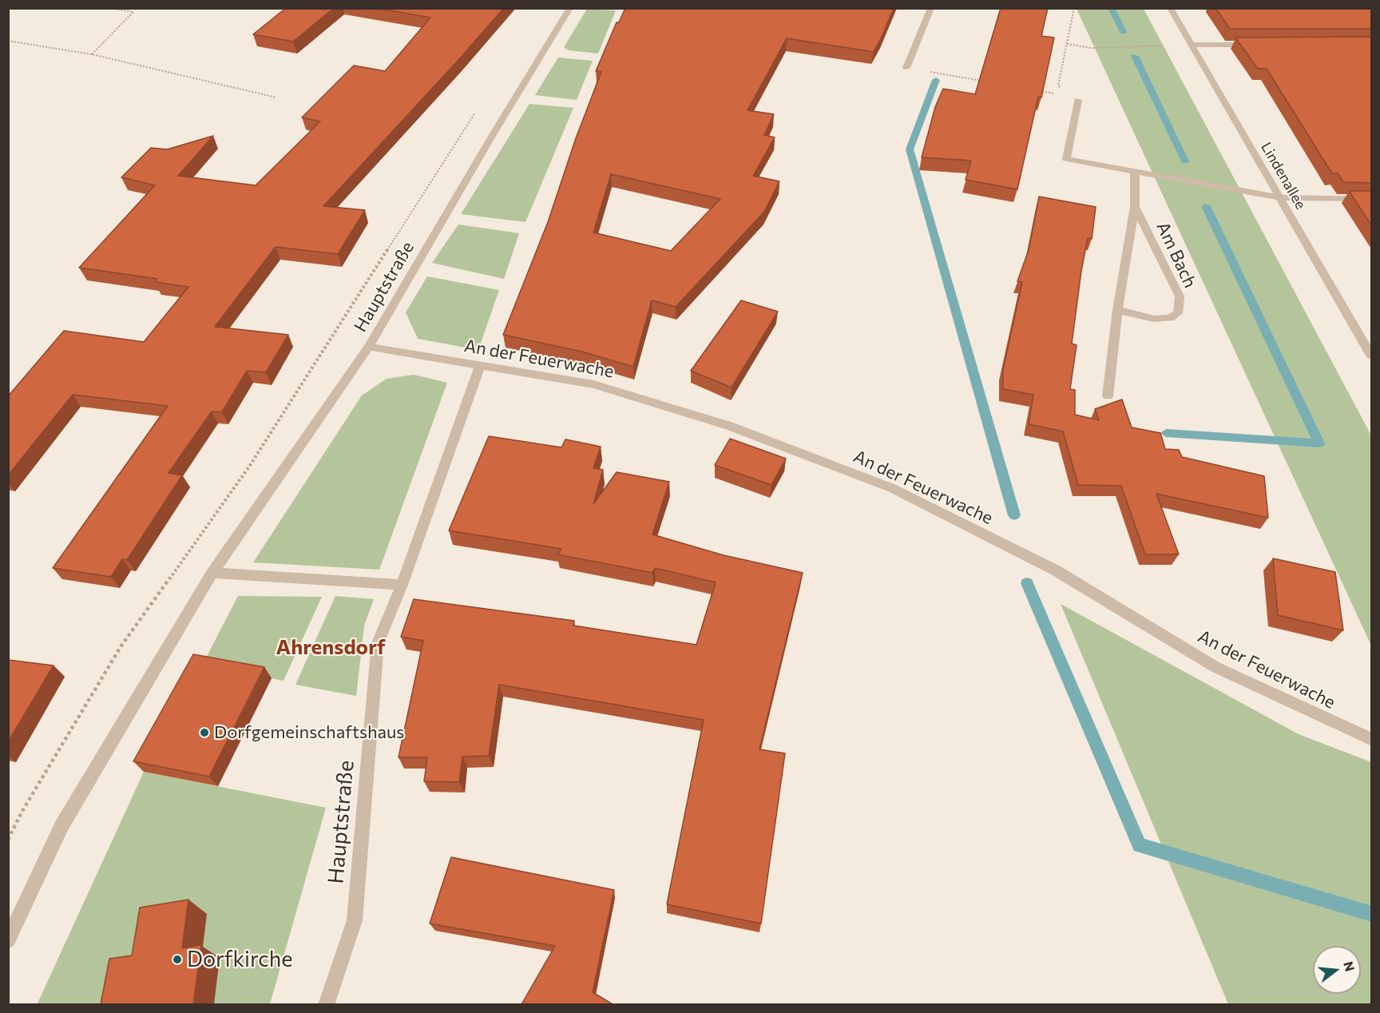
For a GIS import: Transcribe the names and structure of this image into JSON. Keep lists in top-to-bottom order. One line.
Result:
{"streets":{"street":["Lindenallee","Am Bach","Hauptstraße","An der Feuerwache"]},"crossings":[["Hauptstraße","An der Feuerwache"]],"districts":["Ahrensdorf"],"places":["Dorfgemeinschaftshaus","Dorfkirche"],"north":"right"}
